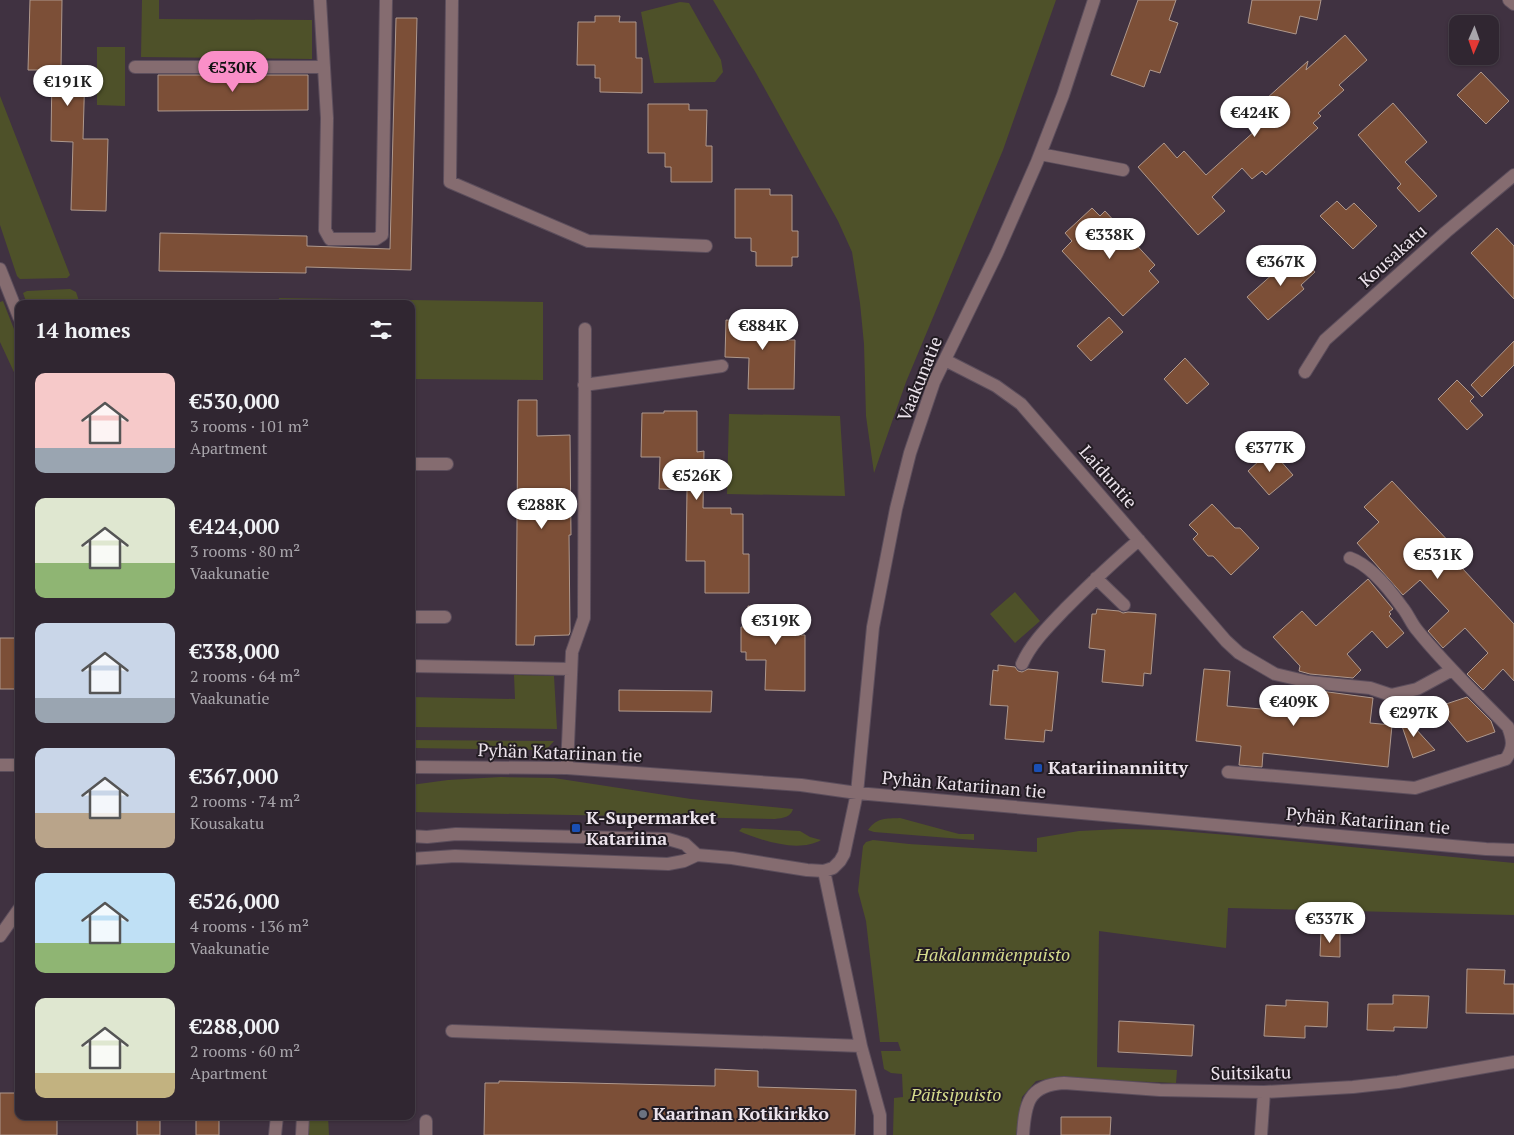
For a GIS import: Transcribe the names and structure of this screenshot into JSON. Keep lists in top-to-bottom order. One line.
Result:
{"streets":{"street":["Kousakatu","Vaakunatie","Laiduntie","Pyhän Katariinan tie","Suitsikatu"]},"crossings":[["Vaakunatie","Laiduntie"],["Vaakunatie","Pyhän Katariinan tie"]],"parks":["Hakalanmäenpuisto","Päitsipuisto"],"places":{"transit":["Katariinanniitty","K-Supermarket Katariina"],"other":["Kaarinan Kotikirkko"]},"north":"bottom","page":{"price":["€530K","€191K","€424K","€338K","€367K","€884K","€377K","€526K","€288K","€531K","€319K","€409K","€297K","€337K"],"heading":"14 homes","list":[{"name":"€530,000","note":"3 rooms · 101 m² · Apartment"},{"name":"€424,000","note":"3 rooms · 80 m² · Vaakunatie"},{"name":"€338,000","note":"2 rooms · 64 m² · Vaakunatie"},{"name":"€367,000","note":"2 rooms · 74 m² · Kousakatu"},{"name":"€526,000","note":"4 rooms · 136 m² · Vaakunatie"},{"name":"€288,000","note":"2 rooms · 60 m² · Apartment"}]}}
